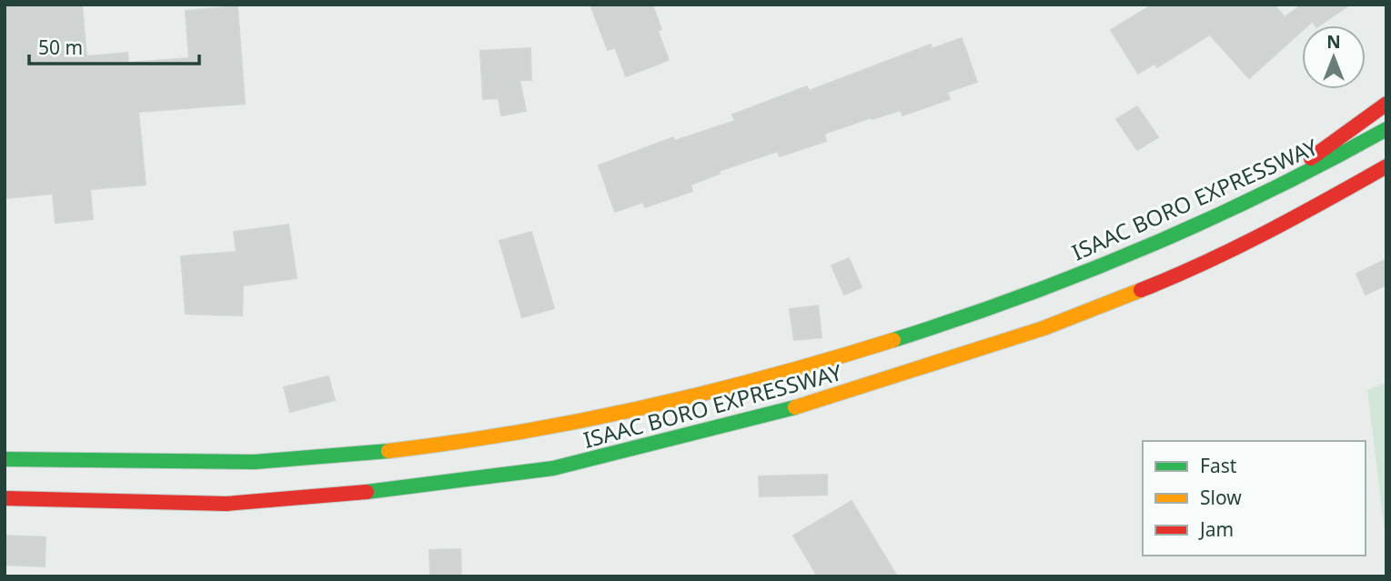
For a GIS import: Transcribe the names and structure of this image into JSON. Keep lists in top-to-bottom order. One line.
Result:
{"streets":{"main road":["ISAAC BORO EXPRESSWAY"]},"legend":["Fast","Slow","Jam"],"scale_bar":"50 m","north":"top"}
